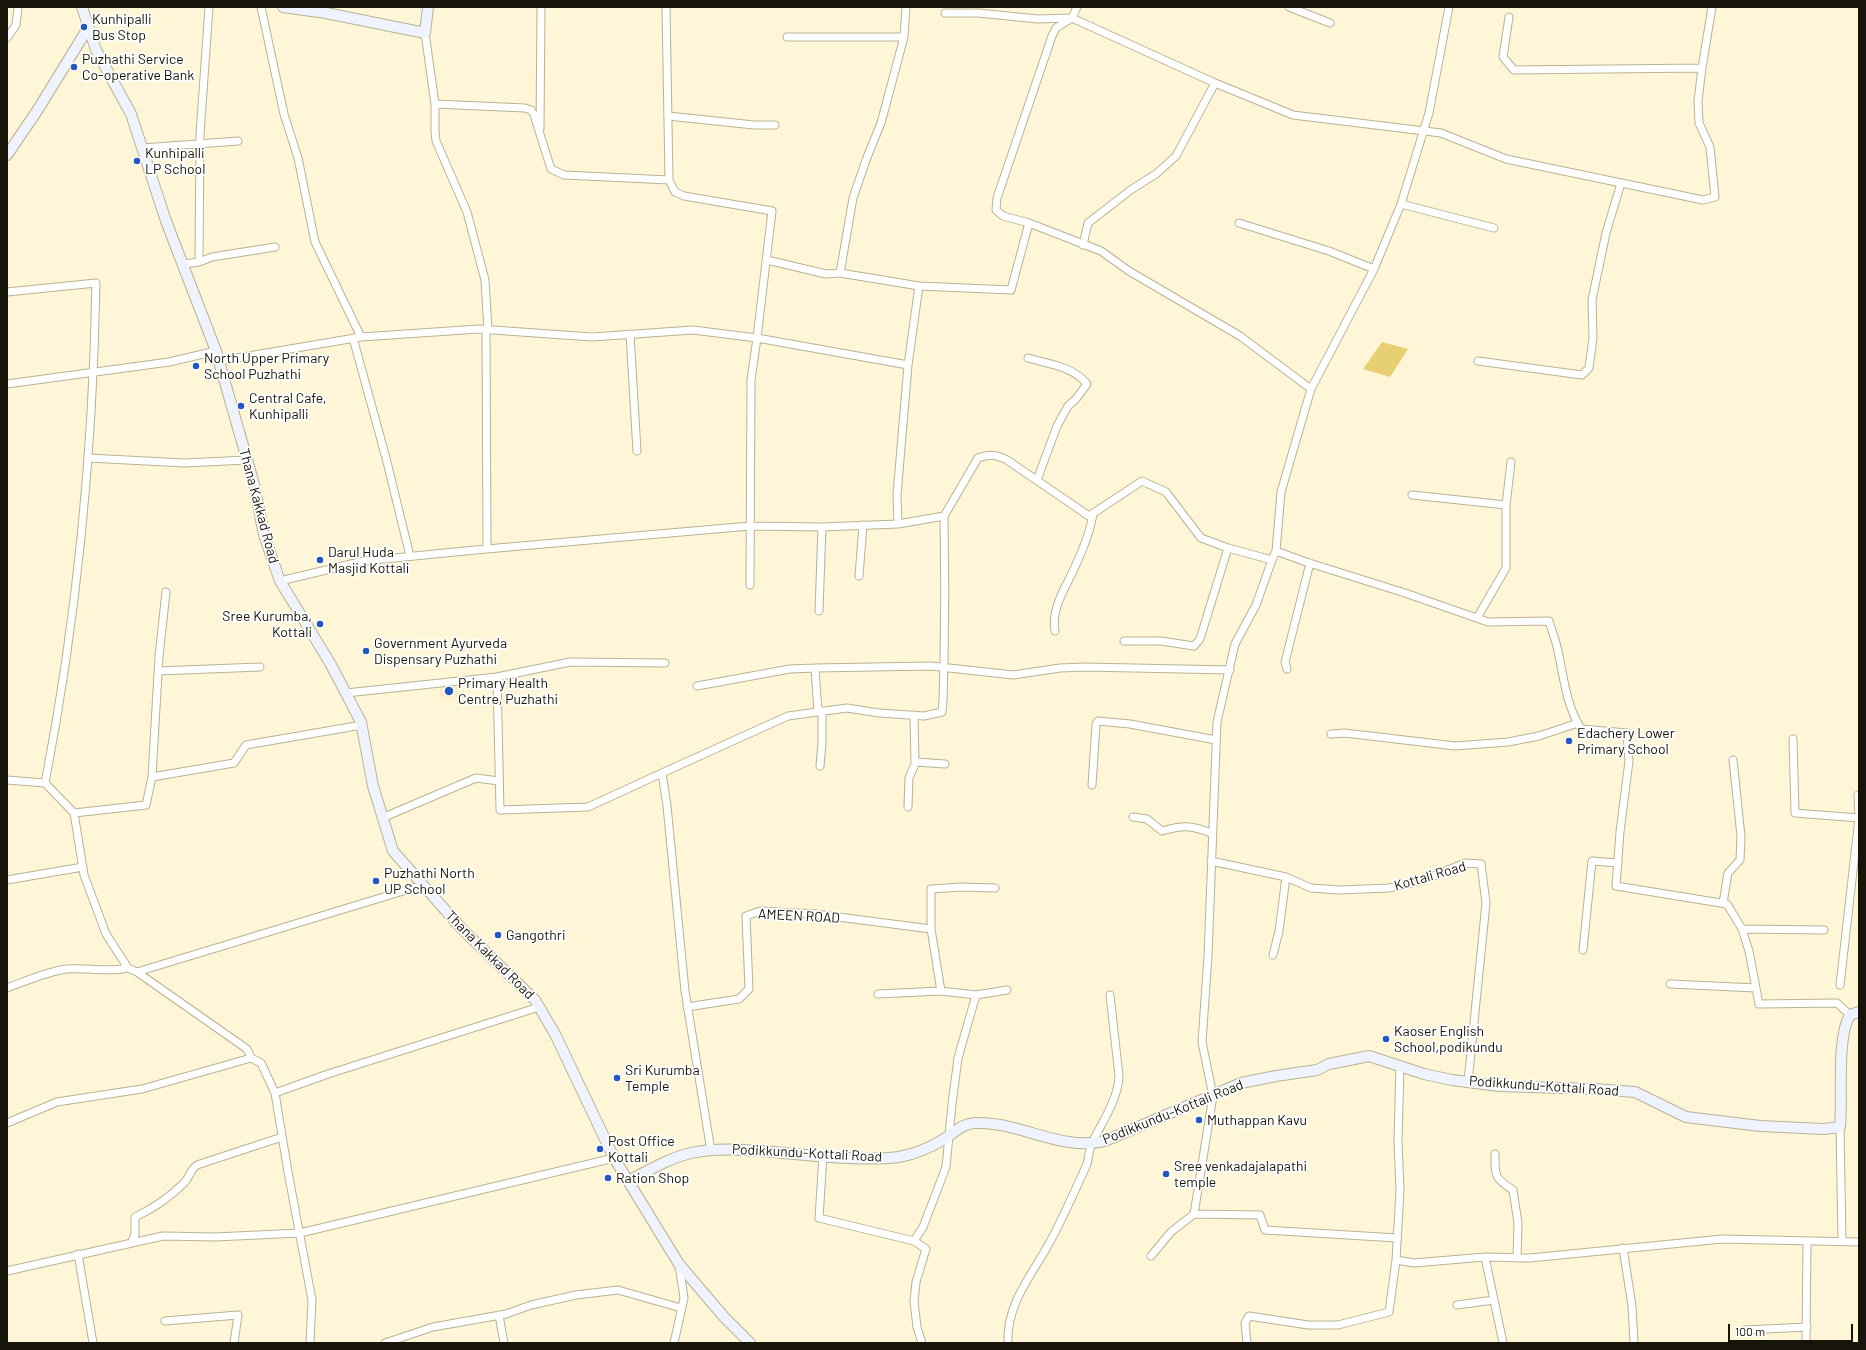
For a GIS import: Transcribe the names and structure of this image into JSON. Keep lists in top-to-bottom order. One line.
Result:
{"streets":{"main road":["Thana Kakkad Road","Podikkundu-Kottali Road"],"street":["Kottali Road","AMEEN ROAD"]},"crossings":[["Thana Kakkad Road","Podikkundu-Kottali Road"],["Kottali Road","Podikkundu-Kottali Road"]],"places":["Kunhipalli Bus Stop","Puzhathi Service Co-operative Bank","Kunhipalli LP School","North Upper Primary School Puzhathi","Central Cafe, Kunhipalli","Darul Huda Masjid Kottali","Sree Kurumba, Kottali","Government Ayurveda Dispensary Puzhathi","Primary Health Centre, Puzhathi","Edachery Lower Primary School","Puzhathi North UP School","Gangothri","Kaoser English School,podikundu","Sri Kurumba Temple","Muthappan Kavu","Post Office Kottali","Sree venkadajalapathi temple","Ration Shop"],"scale_bar":"100 m"}
